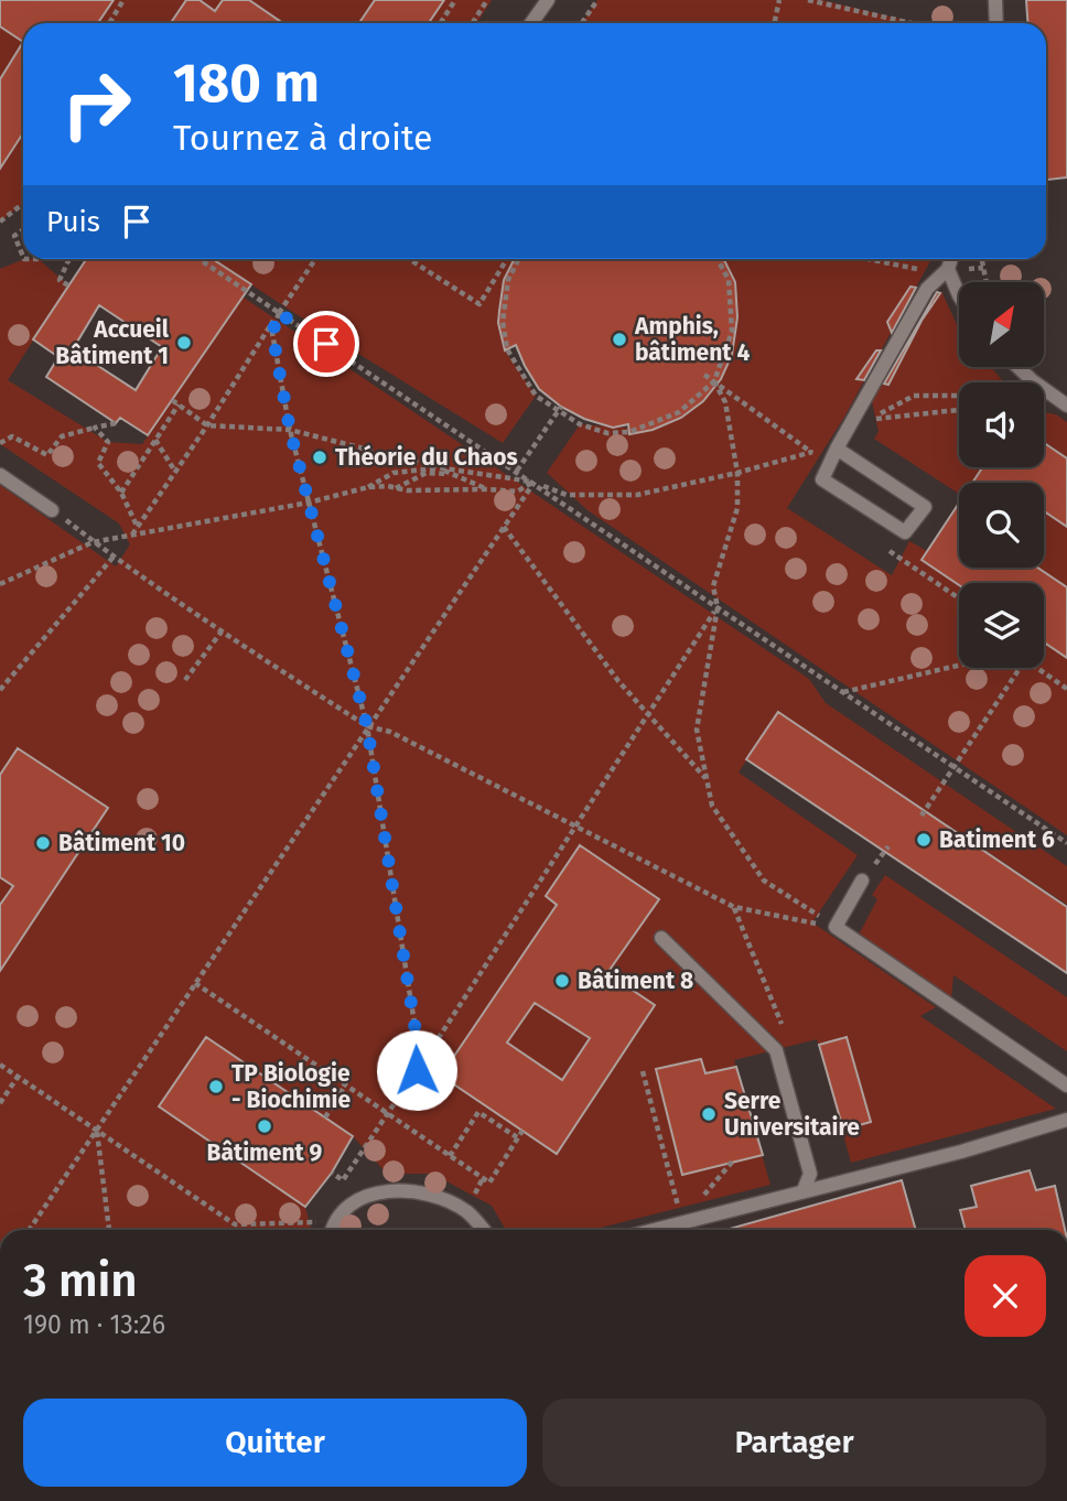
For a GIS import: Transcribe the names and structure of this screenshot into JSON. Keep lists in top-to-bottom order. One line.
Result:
{"places":["Amphis, bâtiment 4","Accueil Bâtiment 1","Théorie du Chaos","Batiment 6","Bâtiment 10","Bâtiment 8","TP Biologie - Biochimie","Serre Universitaire","Bâtiment 9"],"north":"top right","page":{"turn":["180 m","Tournez à droite"],"then":"Puis","heading":["3 min","190 m · 13:26"],"buttons":["Quitter","Partager"]}}
